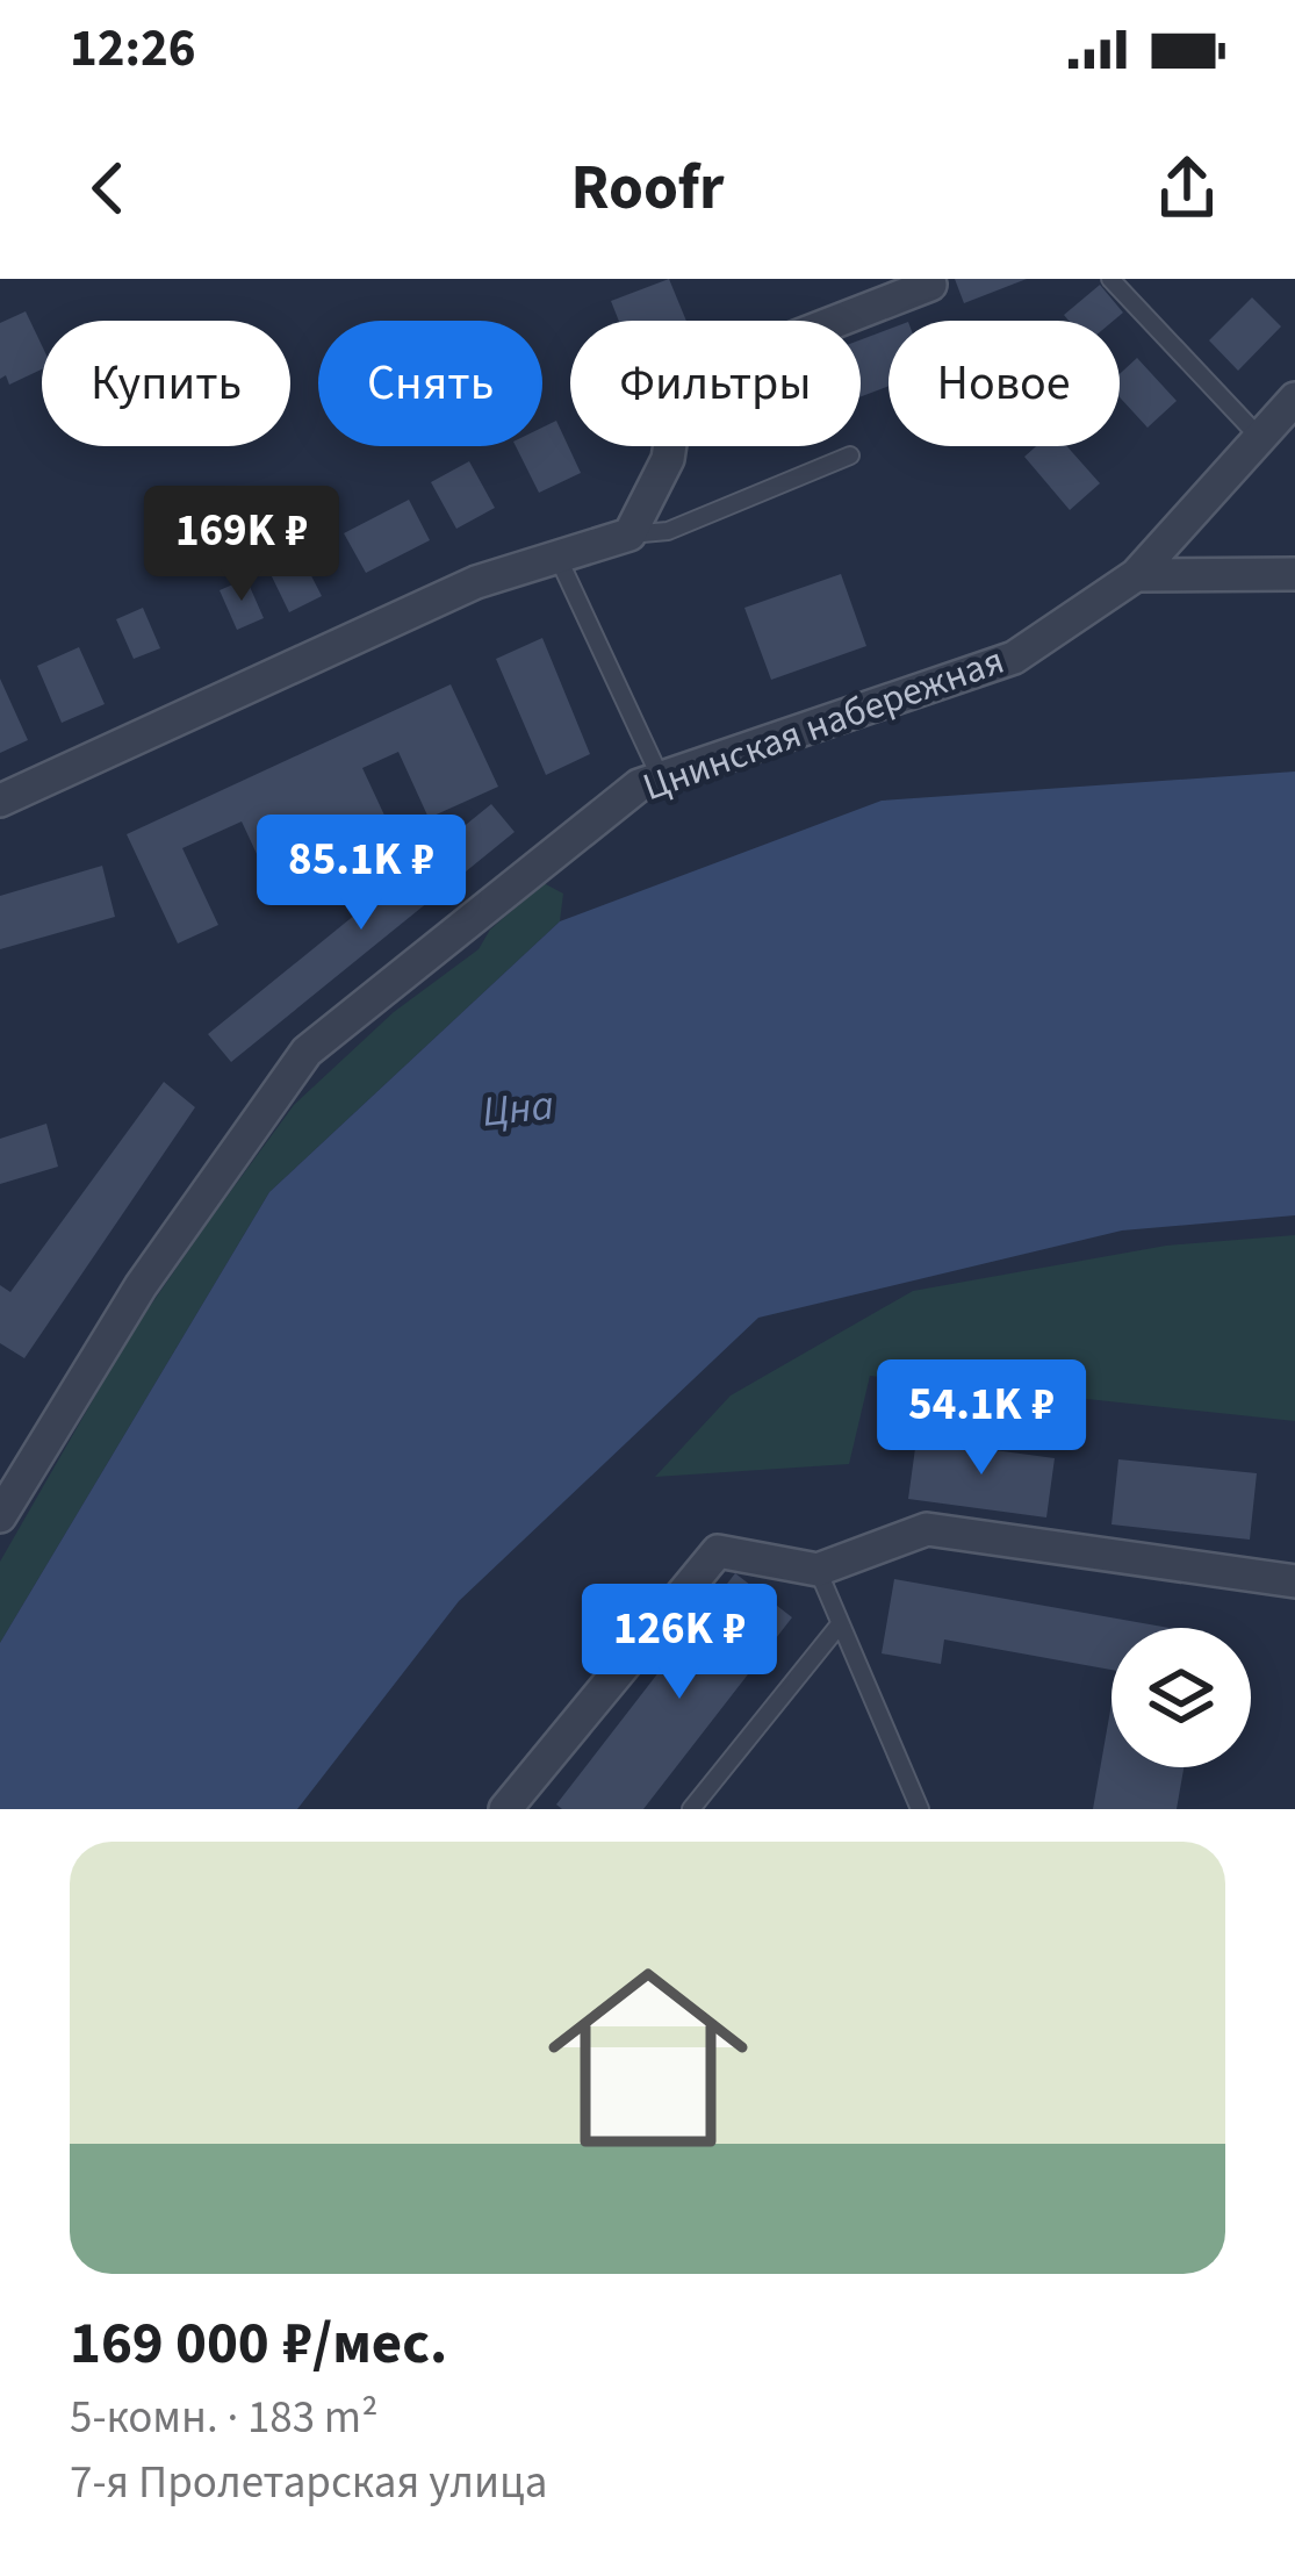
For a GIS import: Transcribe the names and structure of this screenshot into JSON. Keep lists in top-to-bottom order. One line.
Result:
{"streets":{"street":["Цнинская набережная"]},"water":["Цна"],"page":{"status":"12:26","header":"Roofr","chip":["Купить","Снять","Фильтры","Новое"],"price":["169K ₽","85.1K ₽","54.1K ₽","126K ₽"],"list":[{"name":"169 000 ₽/мес.","note":"5-комн. · 183 m² · 7-я Пролетарская улица"}]}}
